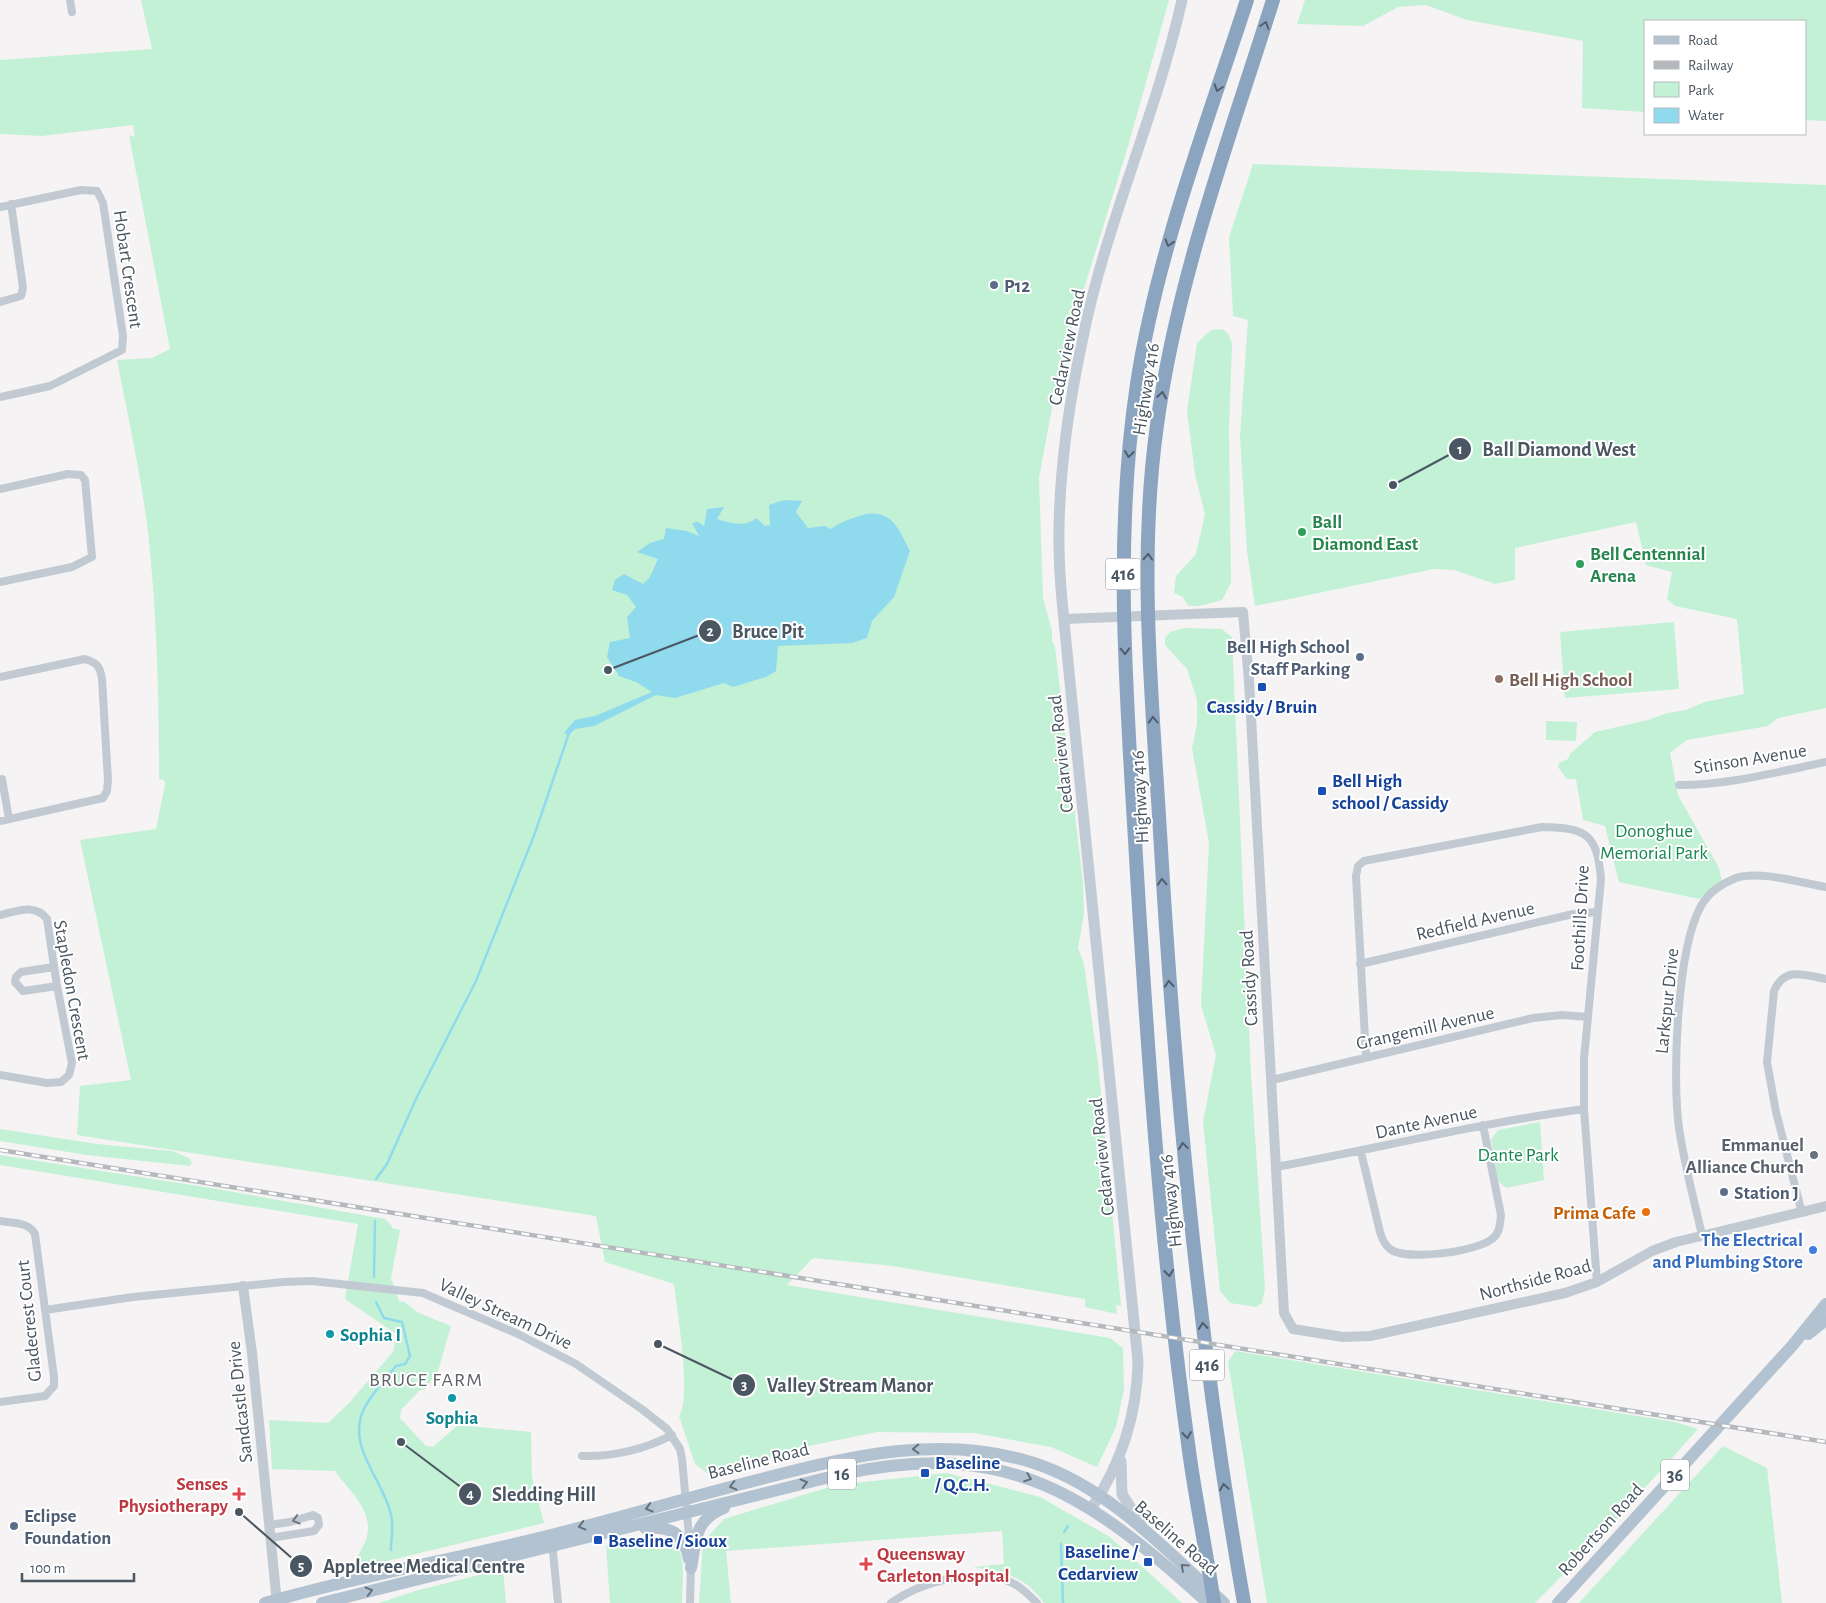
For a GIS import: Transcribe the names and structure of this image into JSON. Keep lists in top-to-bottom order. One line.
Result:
{"streets":{"highway":["Highway 416","416"],"main road":["Cedarview Road","Baseline Road","16","36","Robertson Road"],"street":["Hobart Crescent","Stinson Avenue","Foothills Drive","Redfield Avenue","Cassidy Road","Stapledon Crescent","Larkspur Drive","Grangemill Avenue","Dante Avenue","Northside Road","Valley Stream Drive","Gladecrest Court","Sandcastle Drive"]},"crossings":[["Cedarview Road","Cassidy Road"],["Cedarview Road","Baseline Road"],["Foothills Drive","Redfield Avenue"],["Foothills Drive","Grangemill Avenue"],["Foothills Drive","Dante Avenue"],["Foothills Drive","Northside Road"],["Cassidy Road","Grangemill Avenue"],["Cassidy Road","Dante Avenue"],["Cassidy Road","Northside Road"],["Larkspur Drive","Northside Road"],["Valley Stream Drive","Gladecrest Court"],["Valley Stream Drive","Sandcastle Drive"],["Valley Stream Drive","Baseline Road"],["Sandcastle Drive","Baseline Road"]],"districts":["BRUCE FARM"],"parks":["Donoghue Memorial Park","Dante Park"],"places":{"other":["P12","Ball Diamond West","Ball Diamond East","Bell Centennial Arena","Bell High School Staff Parking","Bruce Pit","Bell High School","Emmanuel Alliance Church","Station J","Prima Cafe","The Electrical and Plumbing Store","Sophia I","Valley Stream Manor","Sophia","Sledding Hill","Appletree Medical Centre","Eclipse Foundation"],"transit":["Cassidy / Bruin","Bell High school / Cassidy","Baseline / Q.C.H.","Baseline / Sioux","Baseline / Cedarview"],"health":["Senses Physiotherapy","Queensway Carleton Hospital"]},"legend":["Road","Railway","Park","Water"],"scale_bar":"100 m"}
